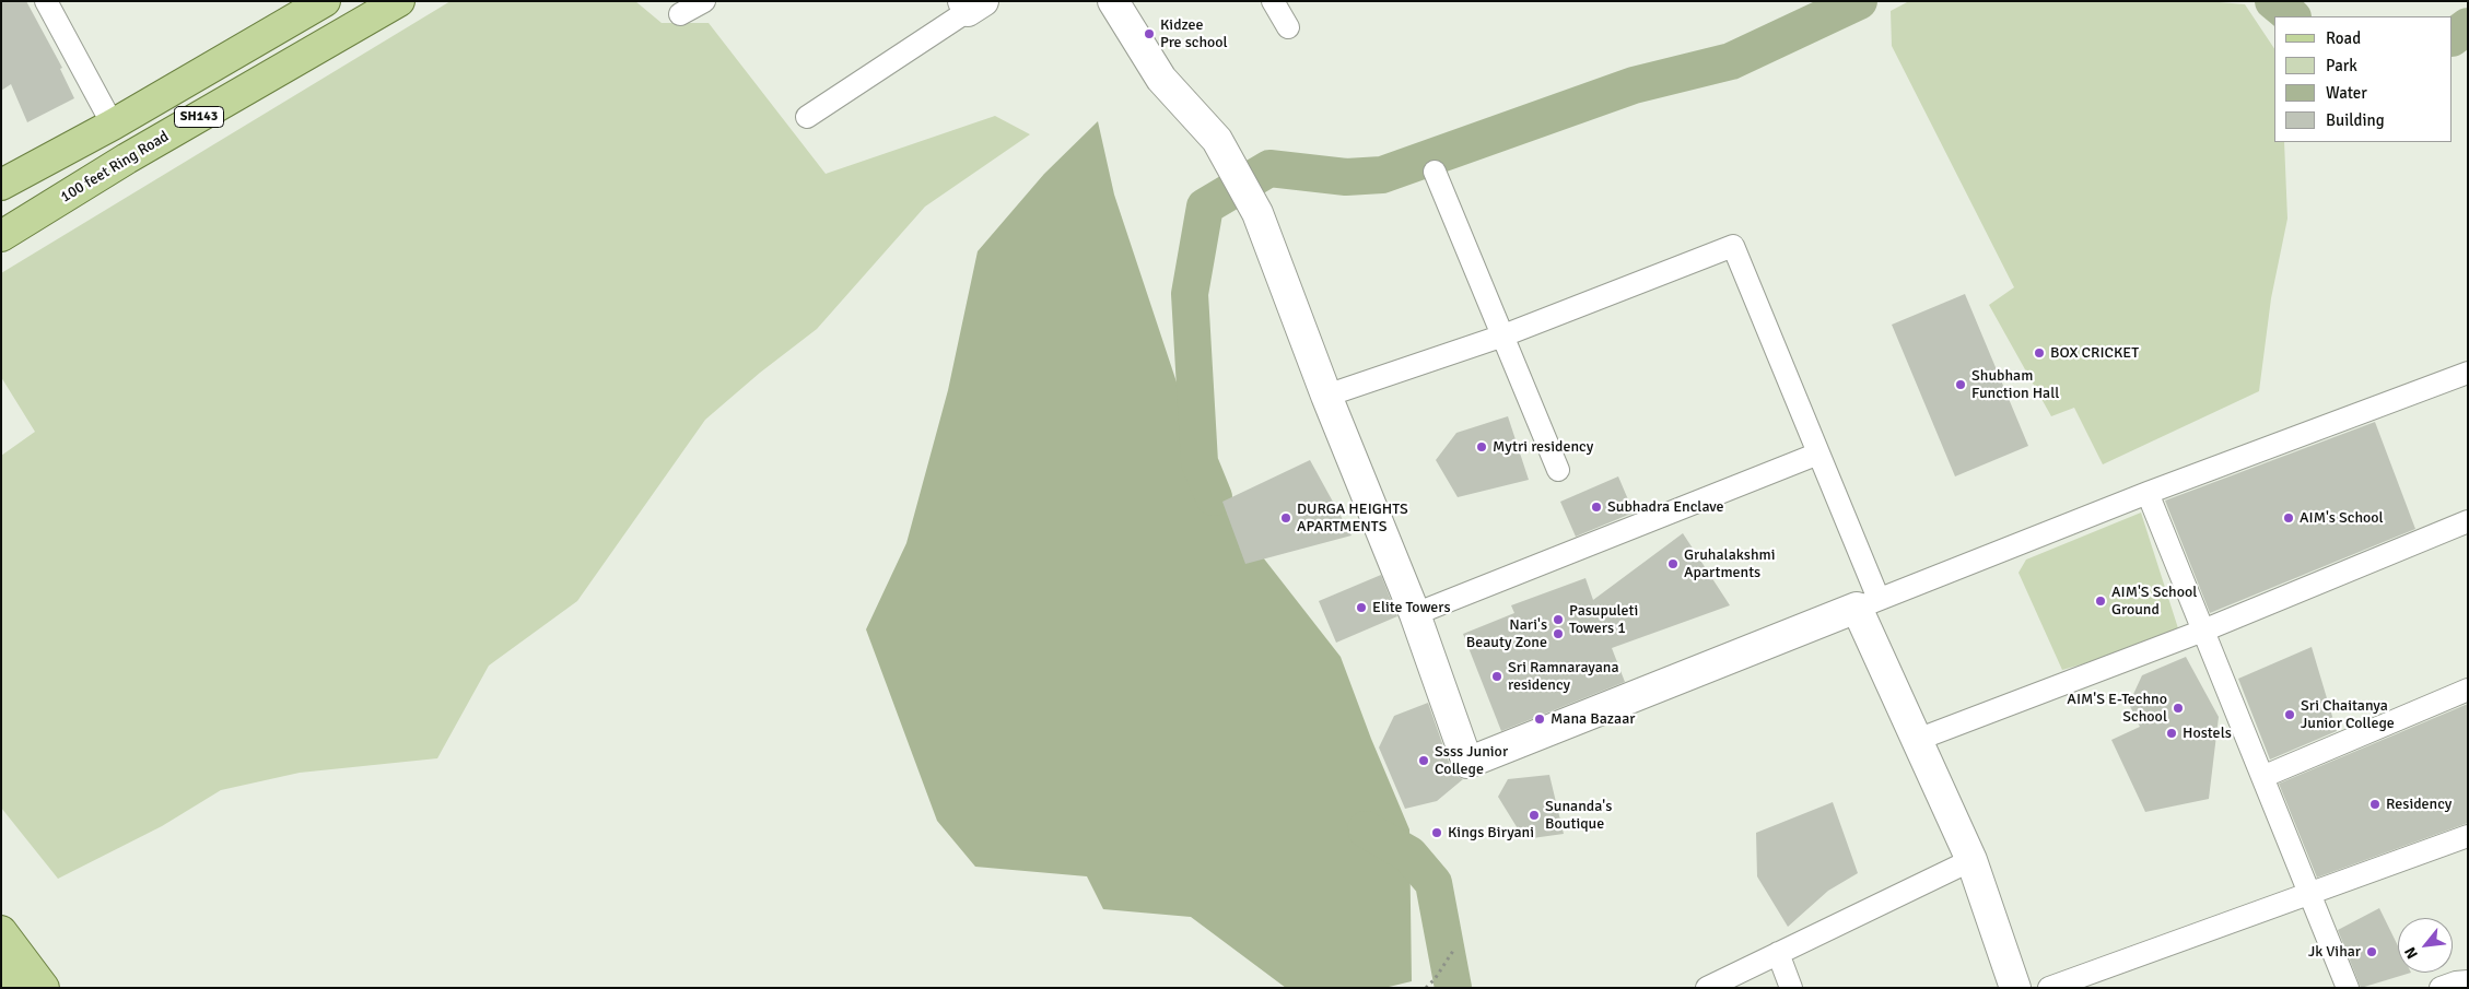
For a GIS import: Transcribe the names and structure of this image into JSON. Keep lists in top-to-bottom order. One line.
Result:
{"streets":{"main road":["SH143","100 feet Ring Road"]},"places":["Kidzee Pre school","BOX CRICKET","Shubham Function Hall","Mytri residency","Subhadra Enclave","DURGA HEIGHTS APARTMENTS","AIM's School","Gruhalakshmi Apartments","AIM'S School Ground","Elite Towers","Pasupuleti Towers 1","Nari's Beauty Zone","Sri Ramnarayana residency","AIM'S E-Techno School","Sri Chaitanya Junior College","Mana Bazaar","Hostels","Ssss Junior College","Residency","Sunanda's Boutique","Kings Biryani","Jk Vihar"],"legend":["Road","Park","Water","Building"],"north":"bottom left"}
